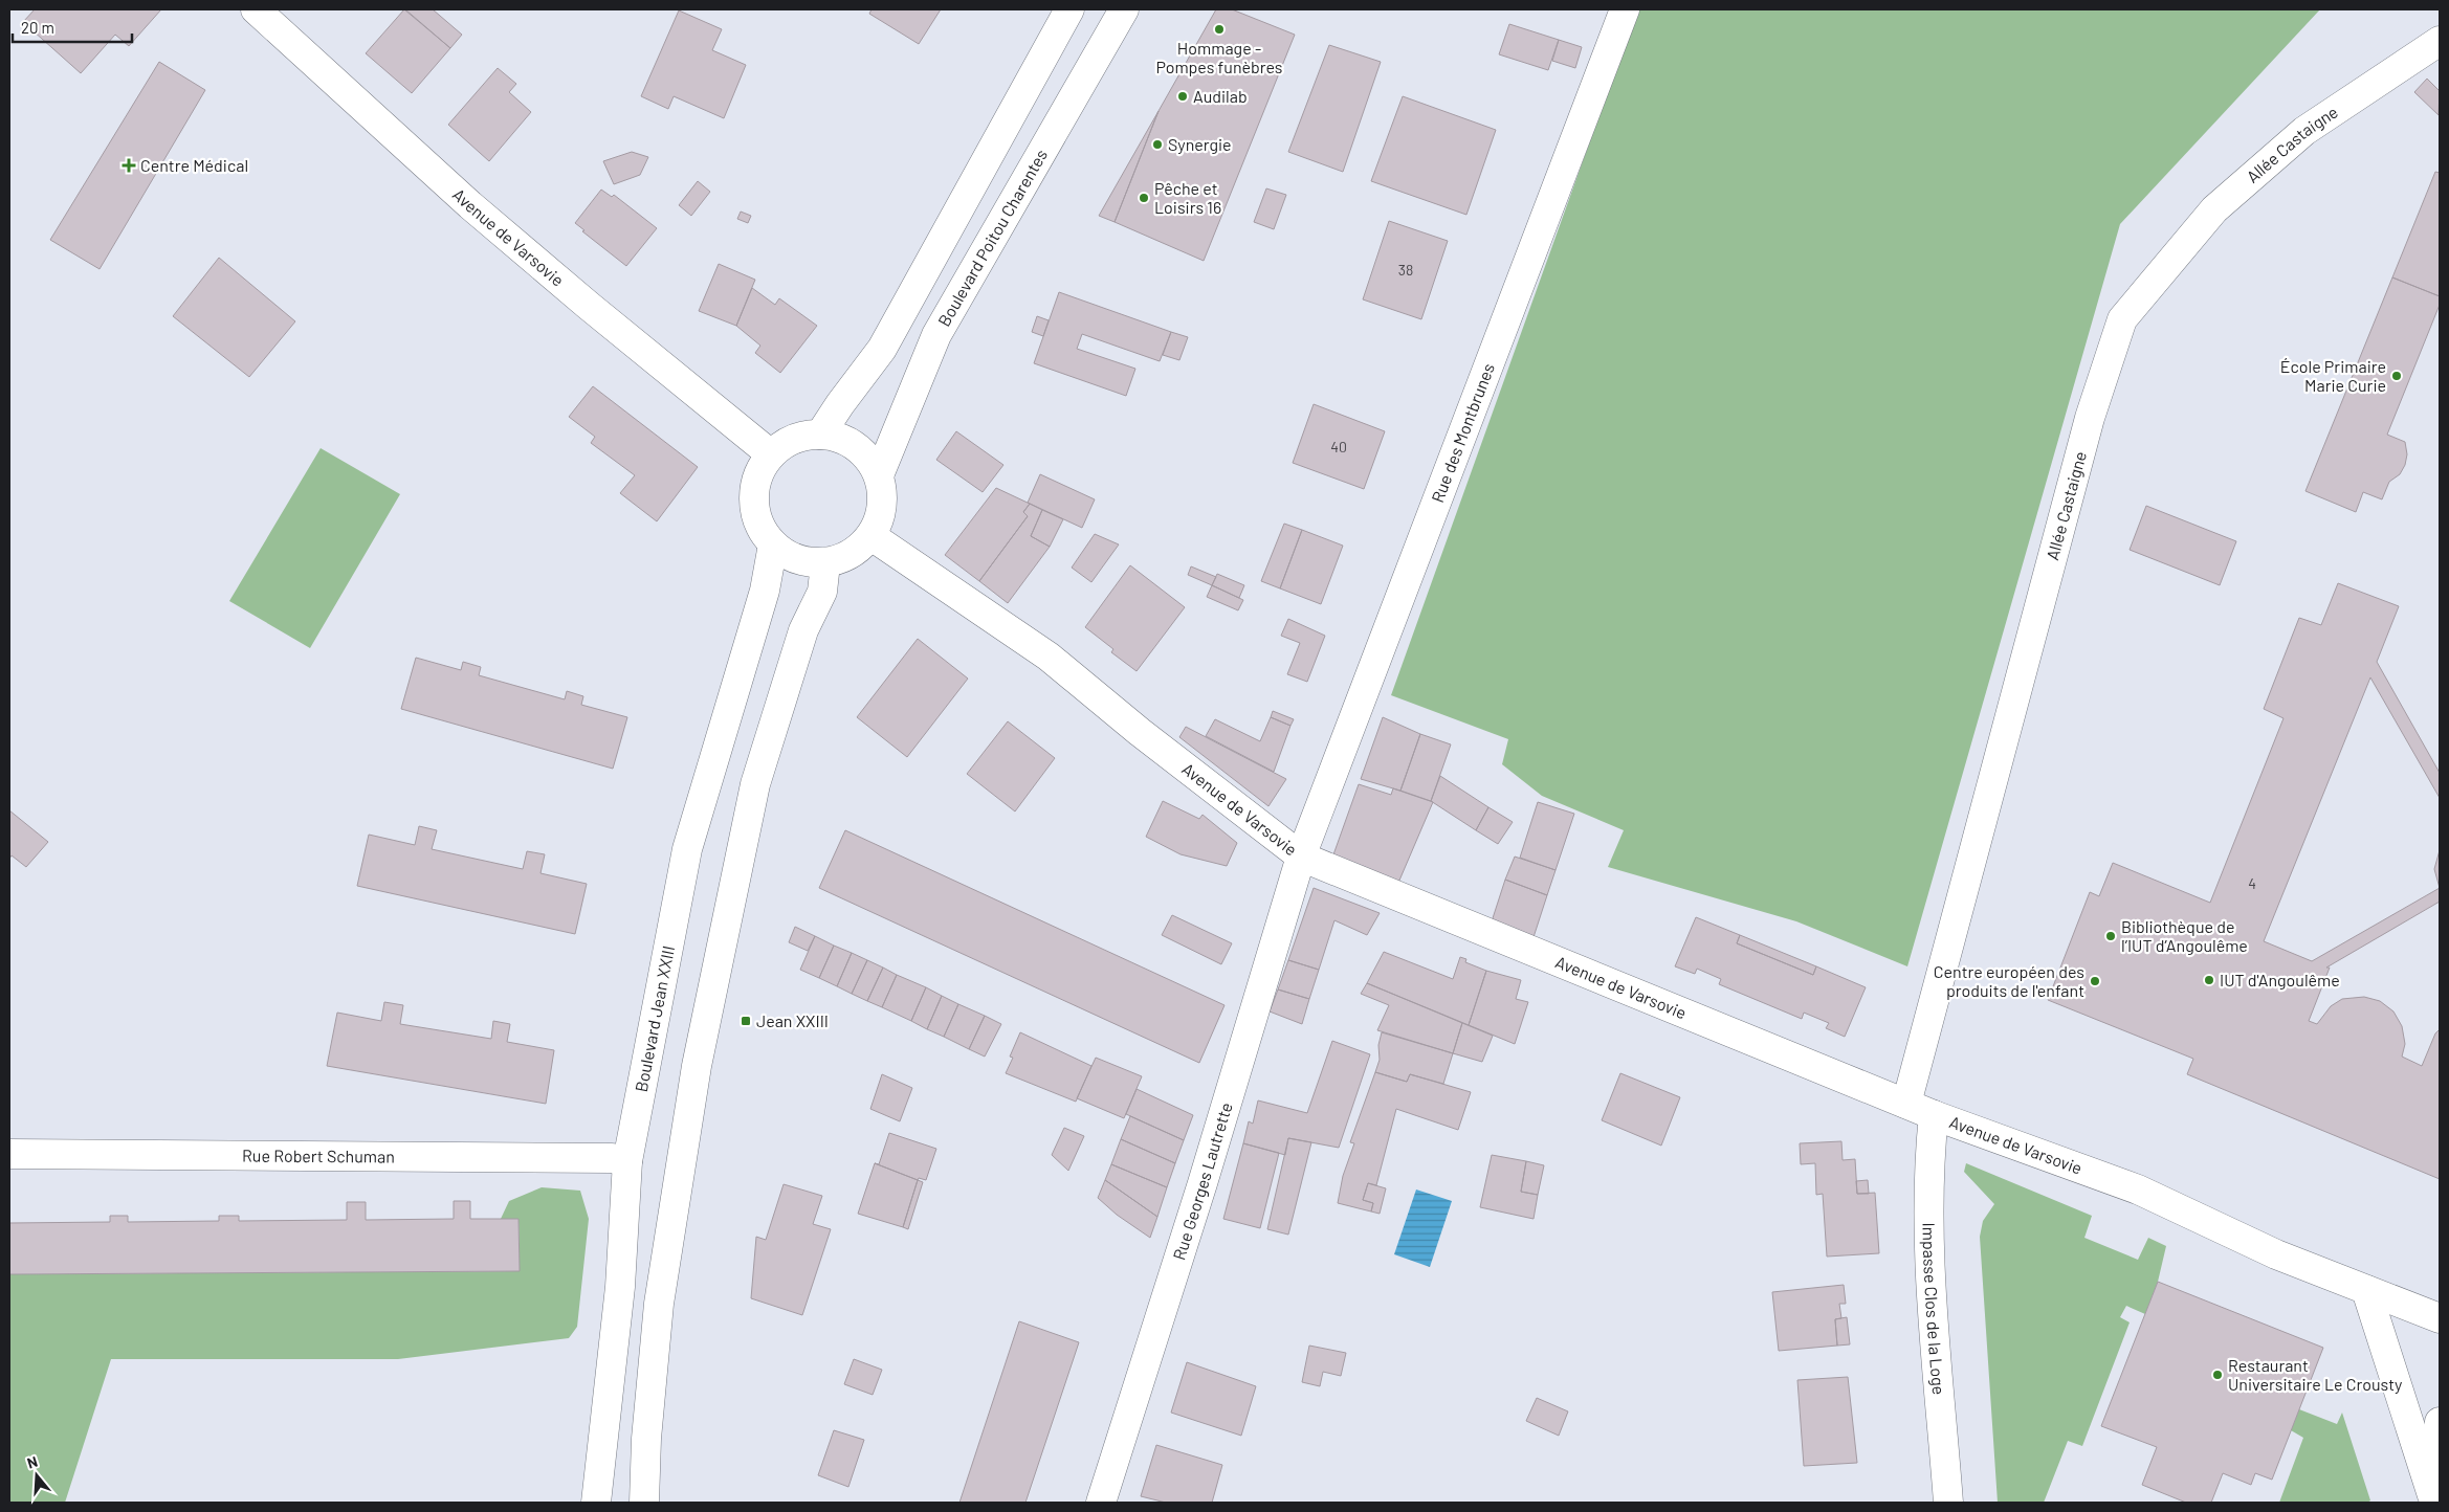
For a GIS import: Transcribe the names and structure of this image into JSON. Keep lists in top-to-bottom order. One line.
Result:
{"streets":{"street":["Allée Castaigne","Avenue de Varsovie","Boulevard Poitou Charentes","Rue des Montbrunes","Boulevard Jean XXIII","Rue Robert Schuman","Rue Georges Lautrette","Impasse Clos de la Loge"]},"crossings":[["Allée Castaigne","Avenue de Varsovie"],["Avenue de Varsovie","Boulevard Poitou Charentes"],["Avenue de Varsovie","Rue des Montbrunes"],["Avenue de Varsovie","Boulevard Jean XXIII"],["Avenue de Varsovie","Rue Georges Lautrette"],["Avenue de Varsovie","Impasse Clos de la Loge"],["Boulevard Poitou Charentes","Boulevard Jean XXIII"],["Rue des Montbrunes","Rue Georges Lautrette"],["Boulevard Jean XXIII","Rue Robert Schuman"]],"places":{"other":["Hommage - Pompes funèbres","Audilab","Synergie","Pêche et Loisirs 16","École Primaire Marie Curie","Bibliothèque de l’IUT d’Angoulême","IUT d'Angoulême","Centre européen des produits de l'enfant","Restaurant Universitaire Le Crousty"],"health":["Centre Médical"],"transit":["Jean XXIII"]},"house_numbers":["38","40","4"],"scale_bar":"20 m","north":"top"}
